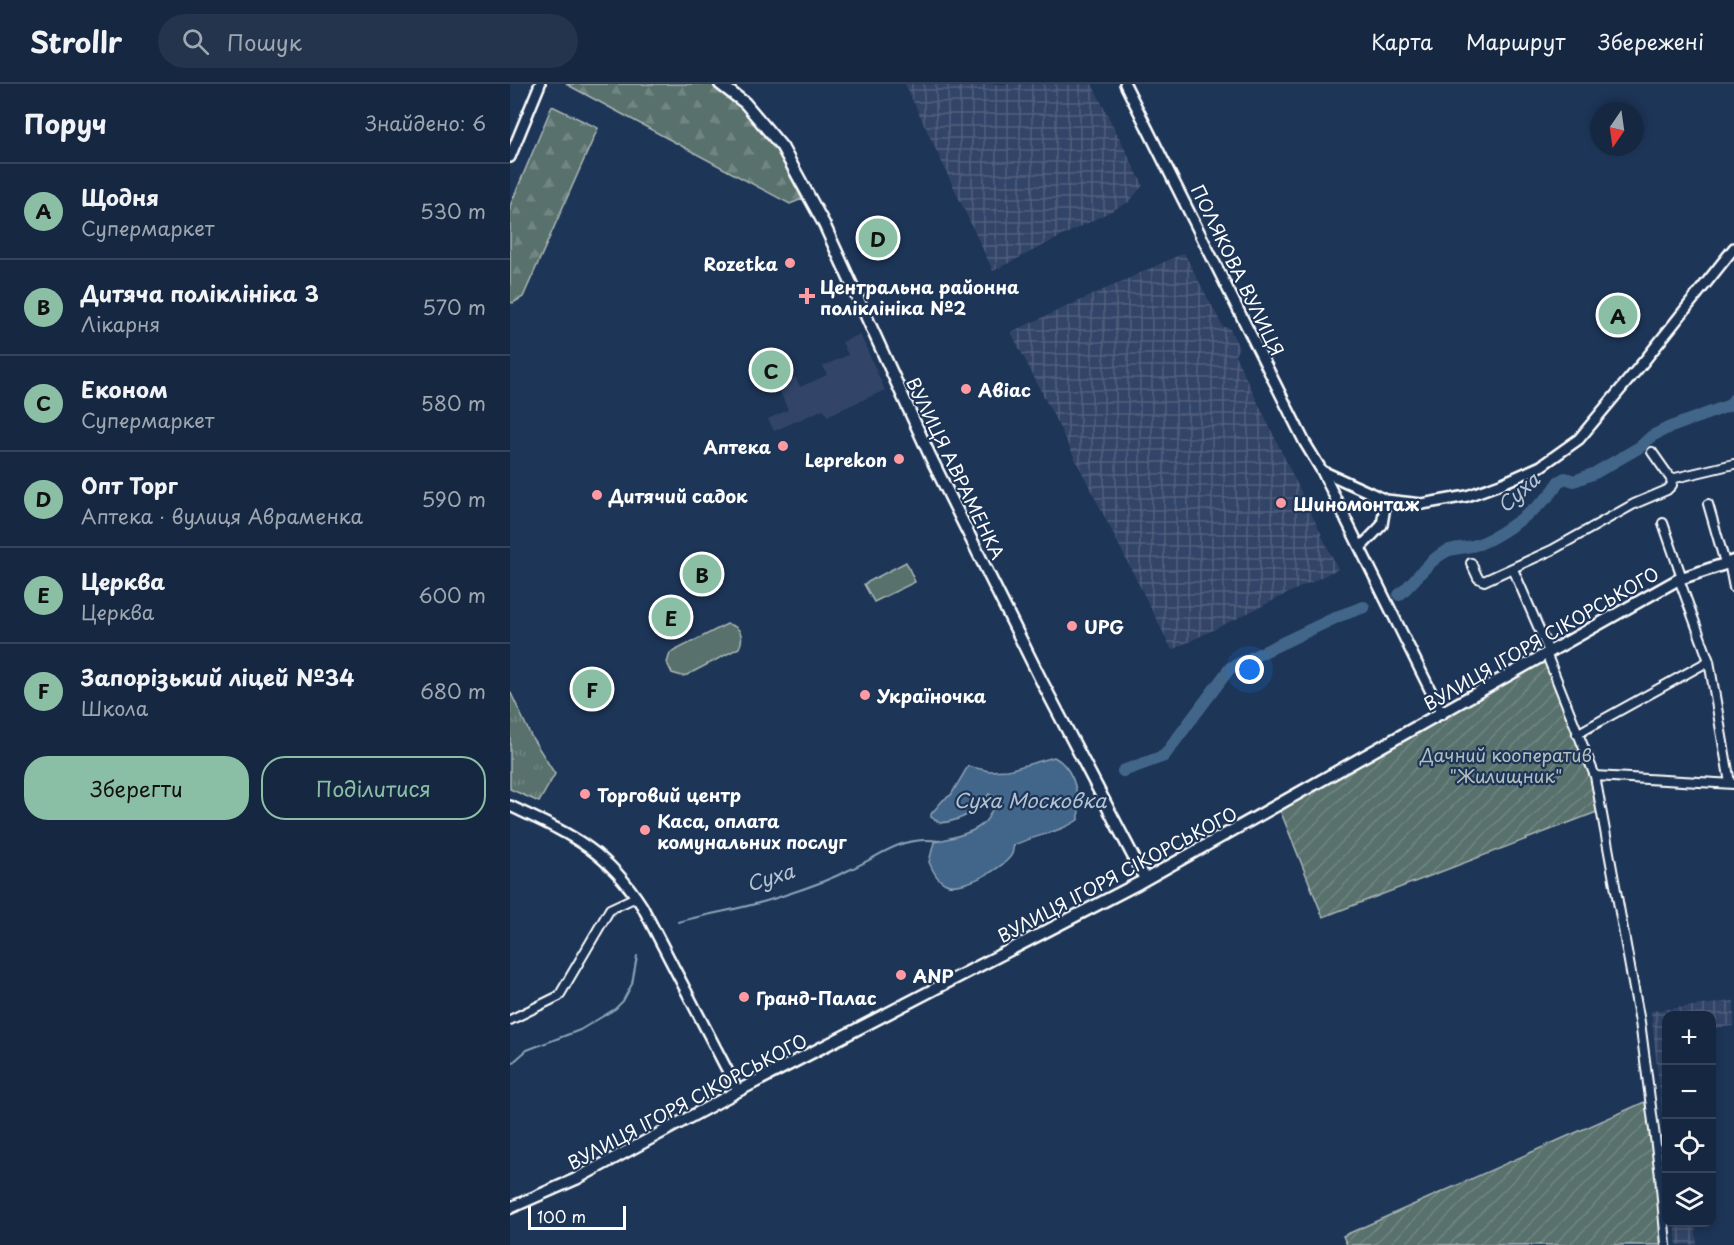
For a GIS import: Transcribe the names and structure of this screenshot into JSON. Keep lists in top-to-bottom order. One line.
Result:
{"streets":{"main road":["ВУЛИЦЯ АВРАМЕНКА","ВУЛИЦЯ ІГОРЯ СІКОРСЬКОГО"],"street":["ПОЛЯКОВА ВУЛИЦЯ"]},"crossings":[["ПОЛЯКОВА ВУЛИЦЯ","ВУЛИЦЯ ІГОРЯ СІКОРСЬКОГО"],["ВУЛИЦЯ АВРАМЕНКА","ВУЛИЦЯ ІГОРЯ СІКОРСЬКОГО"]],"water":["Суха","Суха Московка"],"parks":["Дачний кооператив \"Жилищник\""],"places":{"other":["Rozetka","Авіас","Аптека","Leprekon","Дитячий садок","Шиномонтаж","UPG","Україночка","Торговий центр","Каса, оплата комунальних послуг","ANP","Гранд-Палас"],"health":["Центральна районна поліклініка №2"]},"scale_bar":"100 m","north":"bottom","page":{"header":"Strollr","search":"Пошук","nav":["Карта","Маршрут","Збережені"],"heading":["Поруч","Знайдено: 6"],"list":[{"mark":"A","name":"Щодня","note":"Супермаркет","value":"530 m"},{"mark":"B","name":"Дитяча поліклініка 3","note":"Лікарня","value":"570 m"},{"mark":"C","name":"Економ","note":"Супермаркет","value":"580 m"},{"mark":"D","name":"Опт Торг","note":"Аптека · вулиця Авраменка","value":"590 m"},{"mark":"E","name":"Церква","note":"Церква","value":"600 m"},{"mark":"F","name":"Запорізький ліцей №34","note":"Школа","value":"680 m"}],"pins":["D","A","C","B","E","F"],"buttons":["Зберегти","Поділитися"],"map_buttons":["+","−"],"scale":"100 m"}}
